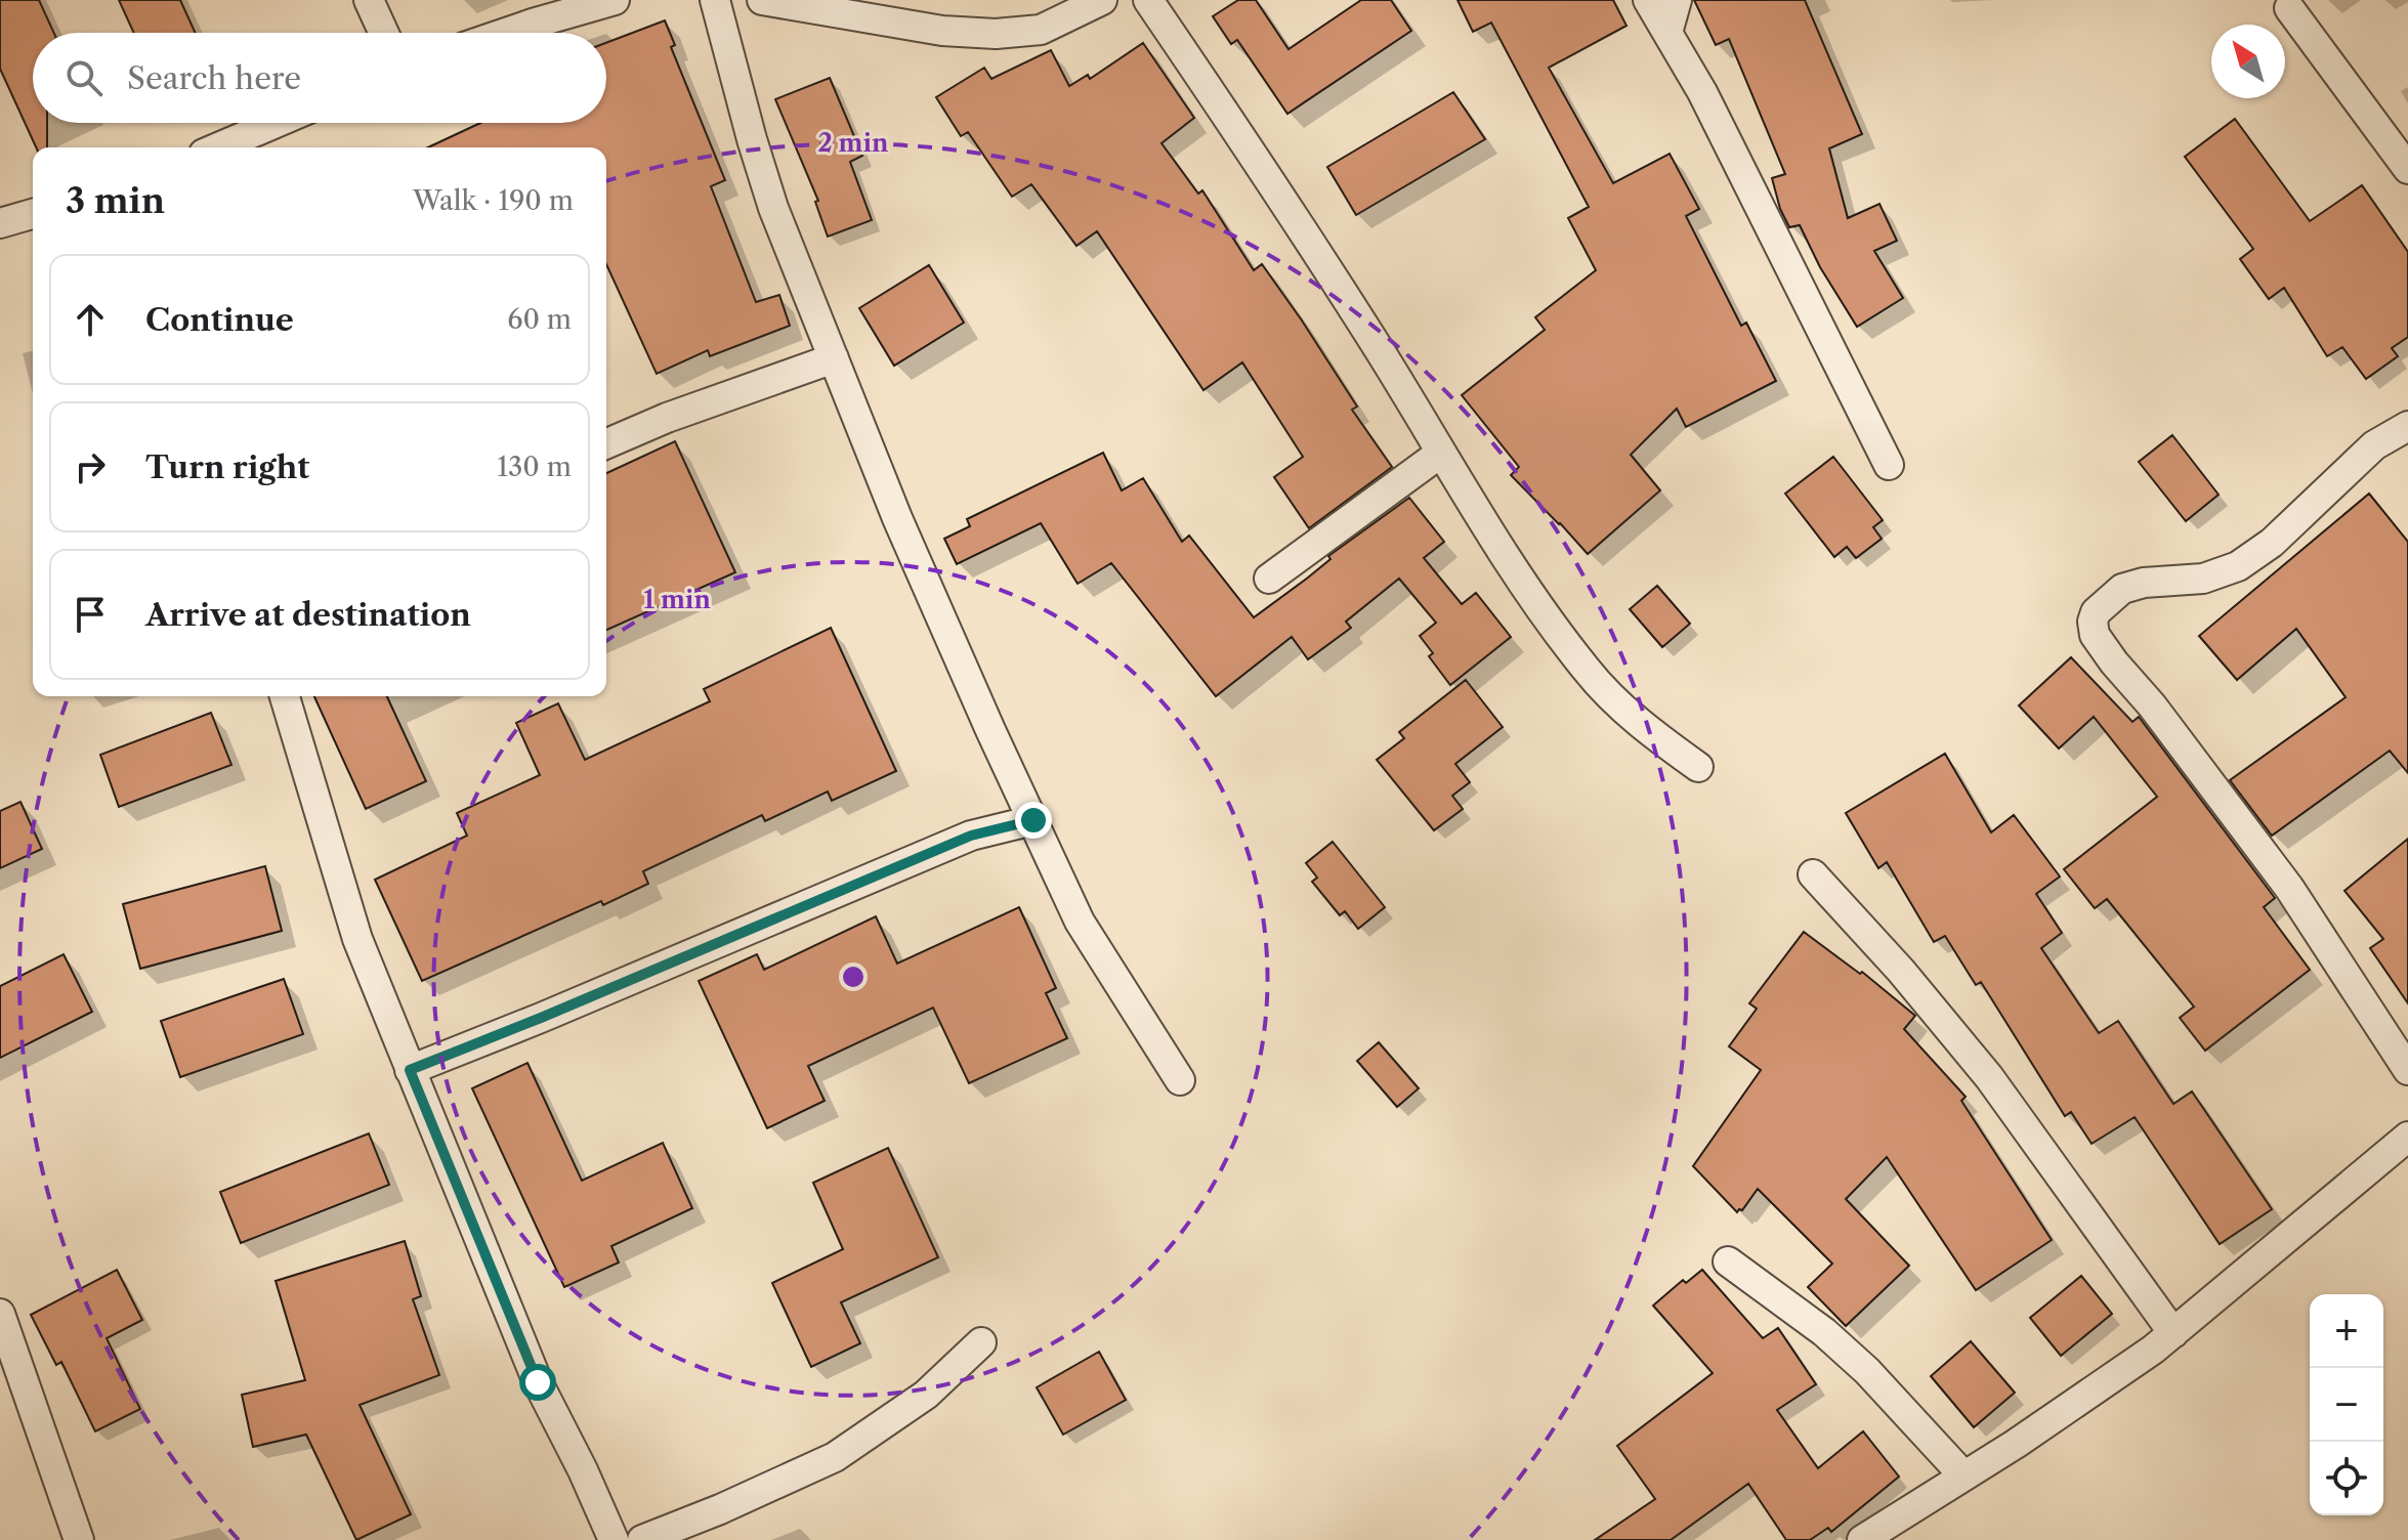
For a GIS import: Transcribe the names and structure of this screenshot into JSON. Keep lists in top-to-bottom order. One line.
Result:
{"north":"top left","page":{"search":"Search here","heading":["3 min","Walk · 190 m"],"list":[["Continue","60 m"],["Turn right","130 m"],"Arrive at destination"],"map_buttons":["+","−"]},"rings":["2 min","1 min"]}
